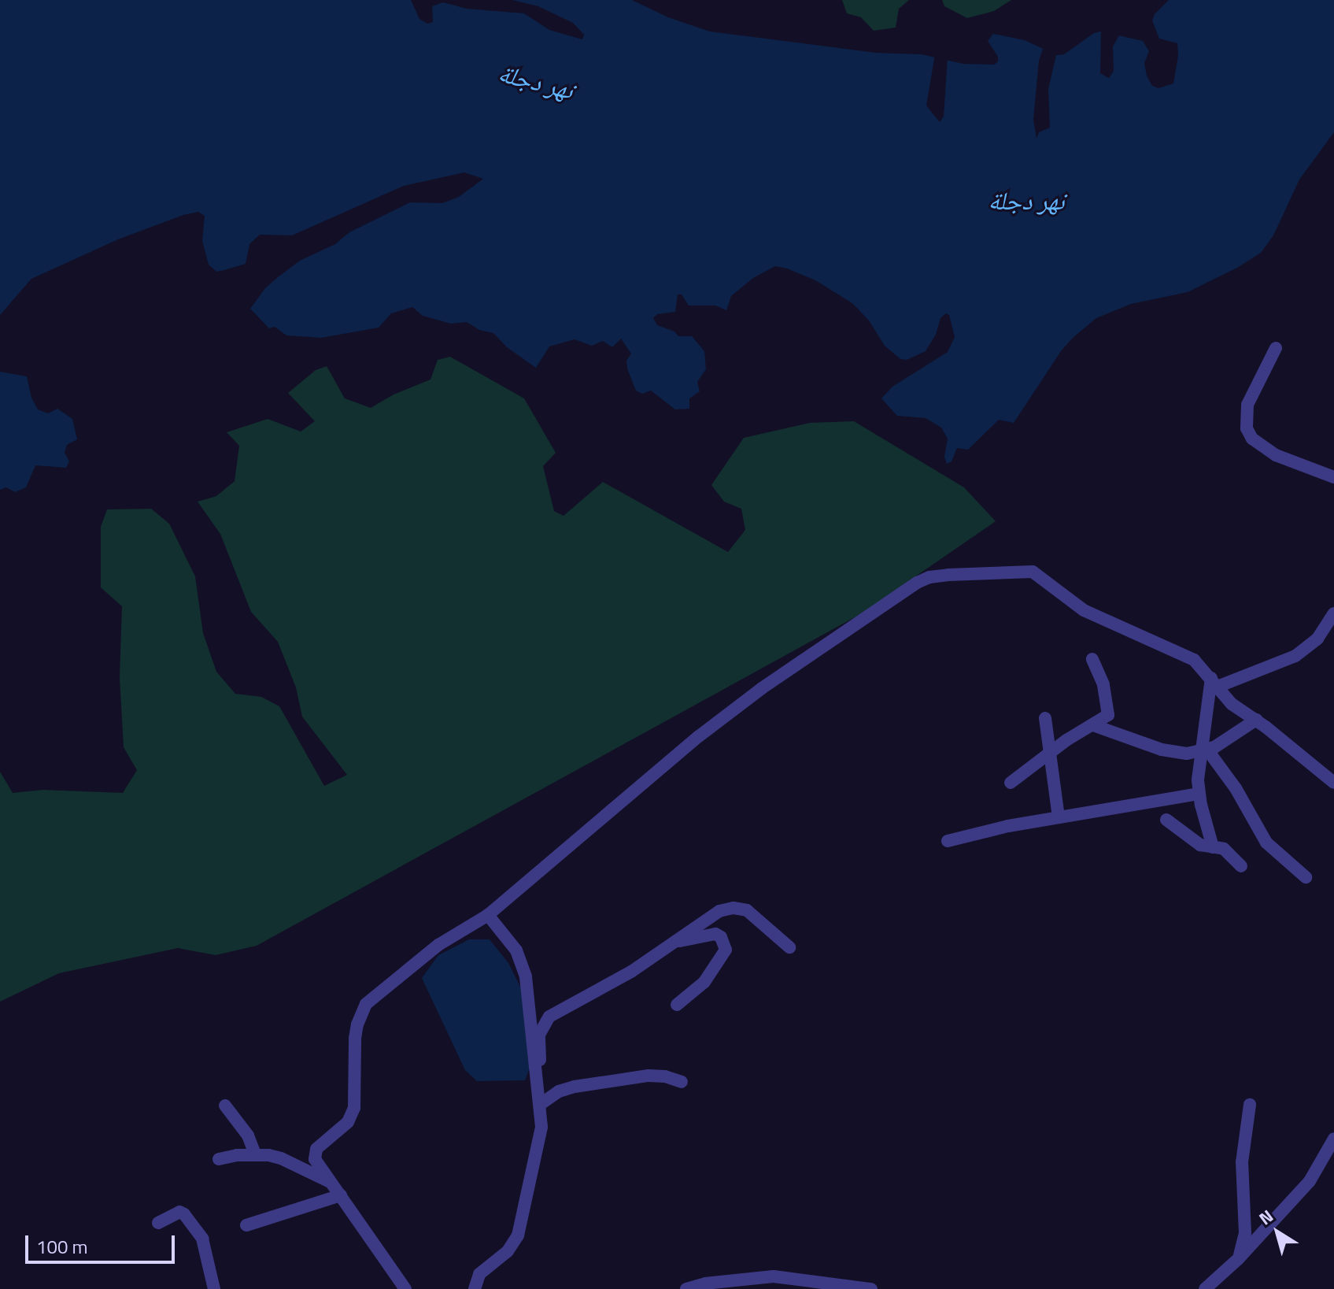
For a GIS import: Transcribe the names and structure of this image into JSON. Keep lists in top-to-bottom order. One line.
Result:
{"water":["نهر دجلة"],"scale_bar":"100 m","north":"top left"}
